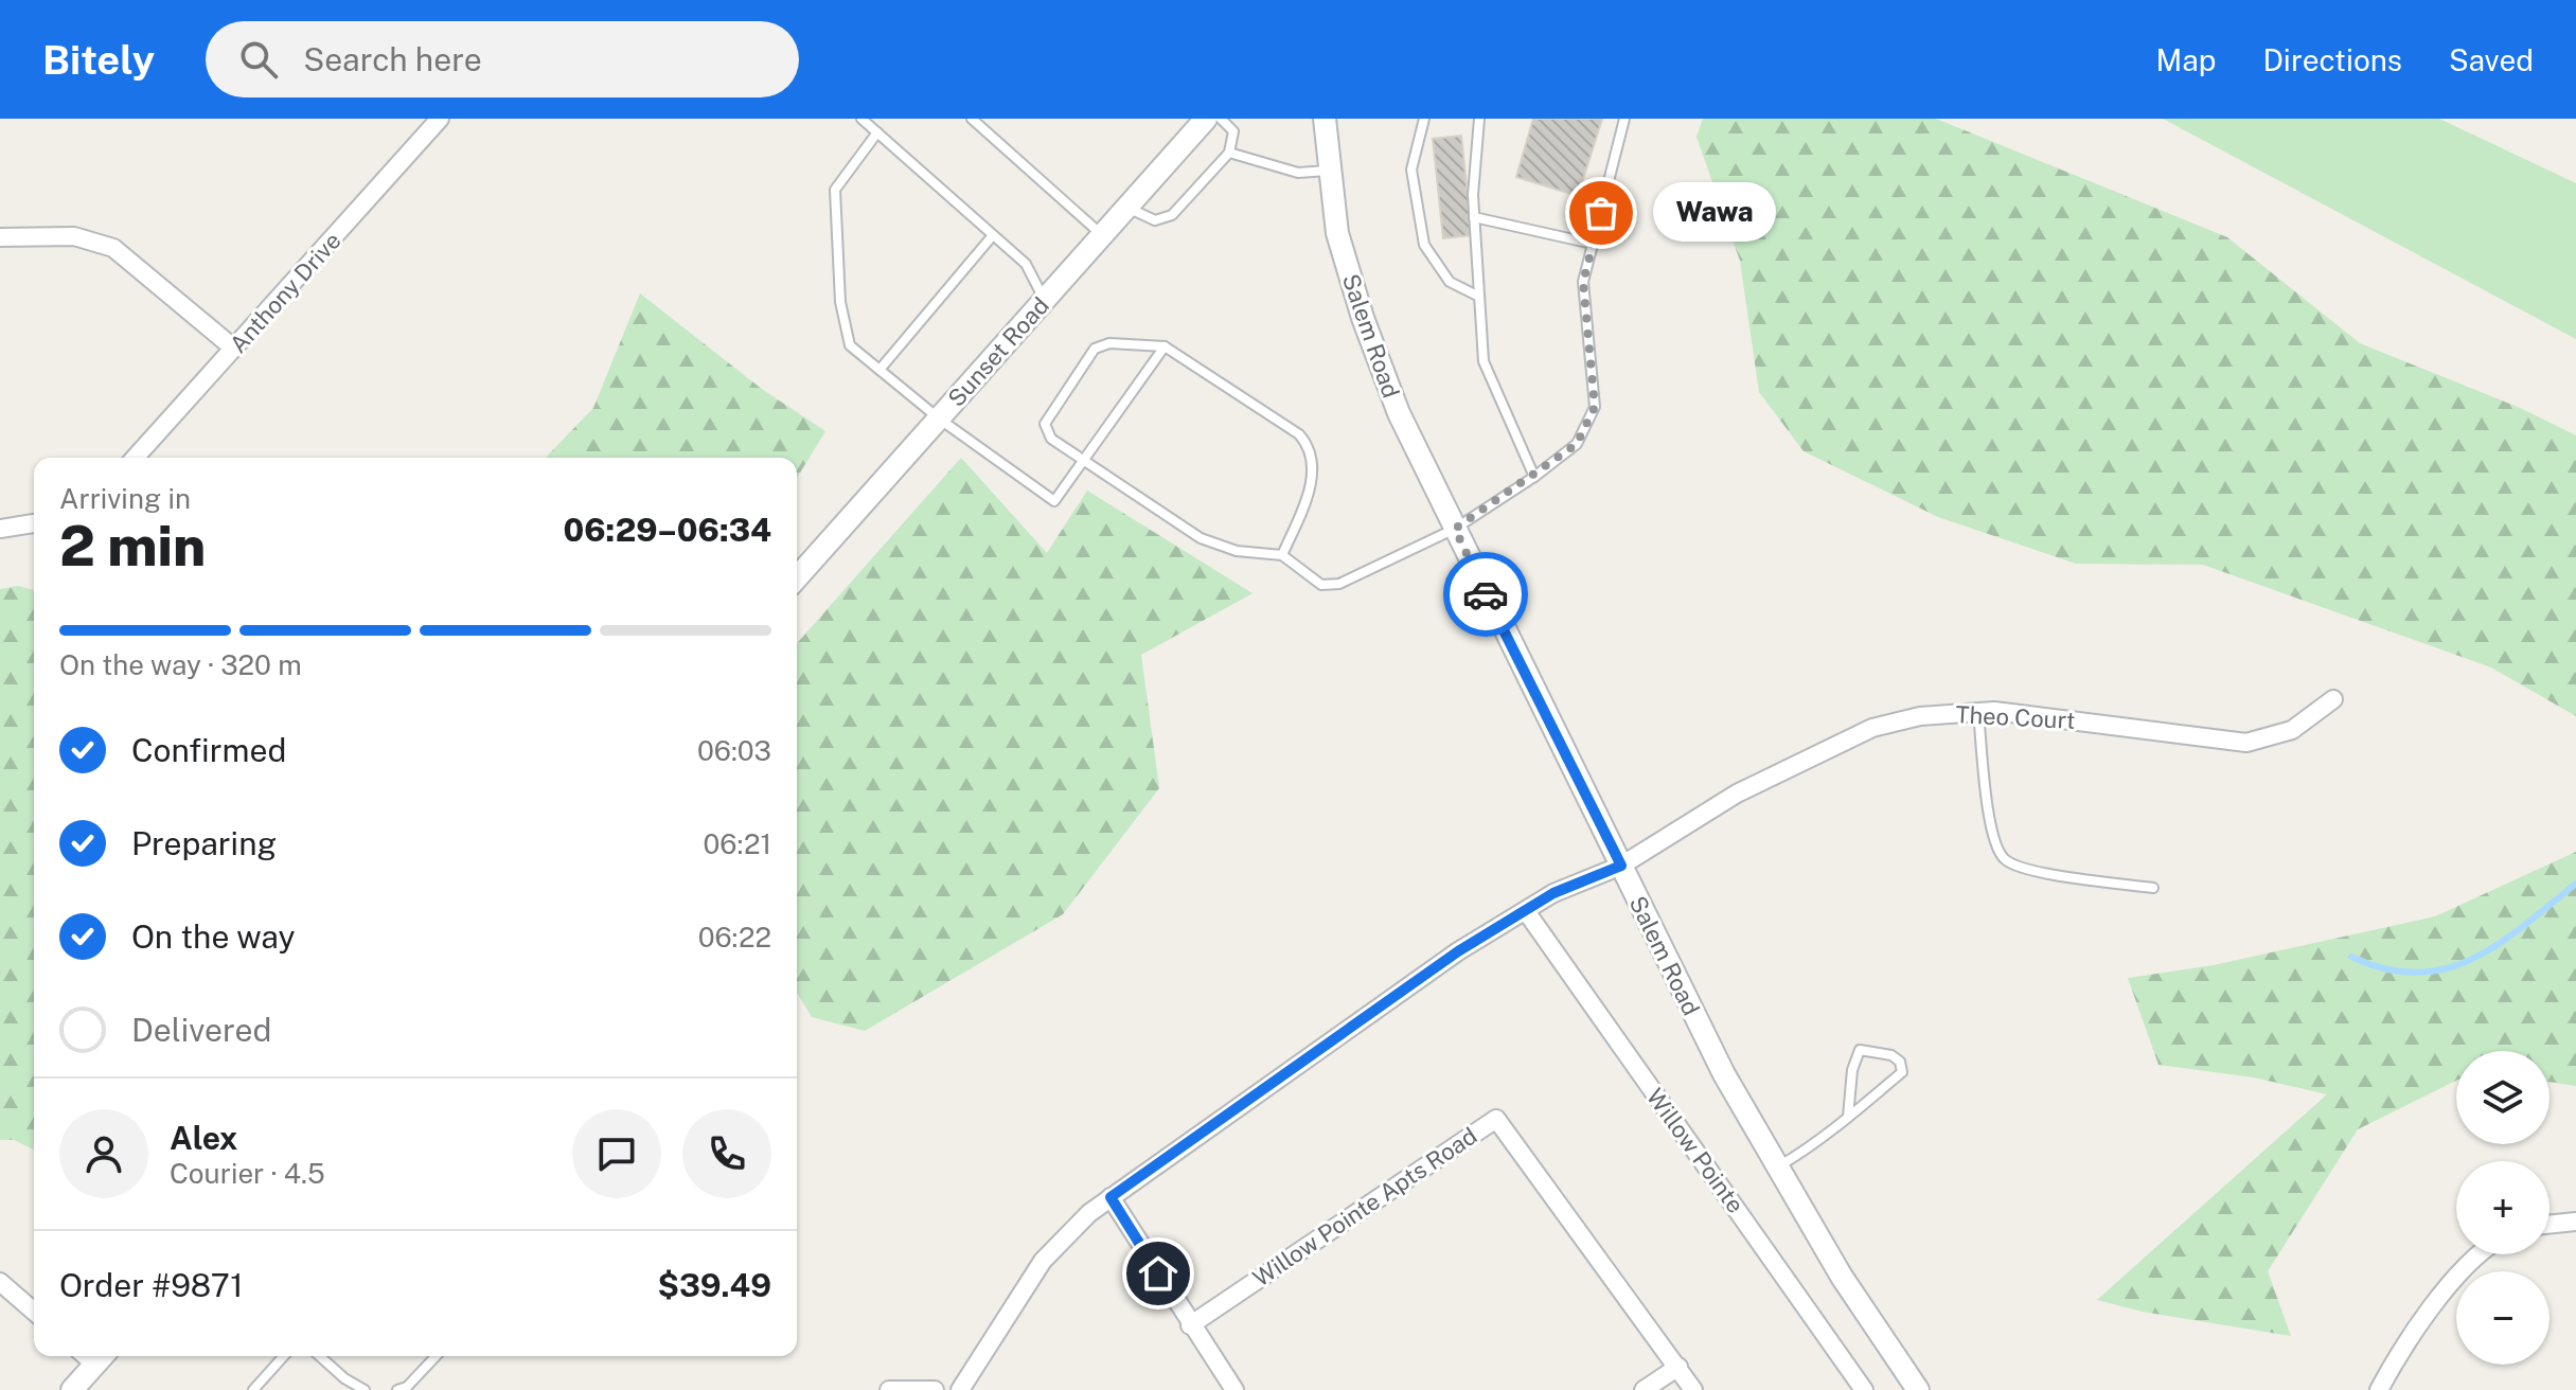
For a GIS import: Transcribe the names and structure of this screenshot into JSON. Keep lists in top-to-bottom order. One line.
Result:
{"streets":{"street":["Anthony Drive","Salem Road","Sunset Road","Theo Court","Willow Pointe","Willow Pointe Apts Road"]},"crossings":[["Salem Road","Theo Court"],["Theo Court","Willow Pointe"]],"places":["Wawa"],"page":{"header":"Bitely","search":"Search here","nav":["Map","Directions","Saved"],"bubble":"Wawa","heading":["2 min","Arriving in","06:29–06:34"],"panel":["Alex","Courier · 4.5","Order #9871","$39.49"],"bar":"On the way · 320 m","list":[["Confirmed","06:03"],["Preparing","06:21"],["On the way","06:22"],"Delivered"],"map_buttons":["+","−"]}}
